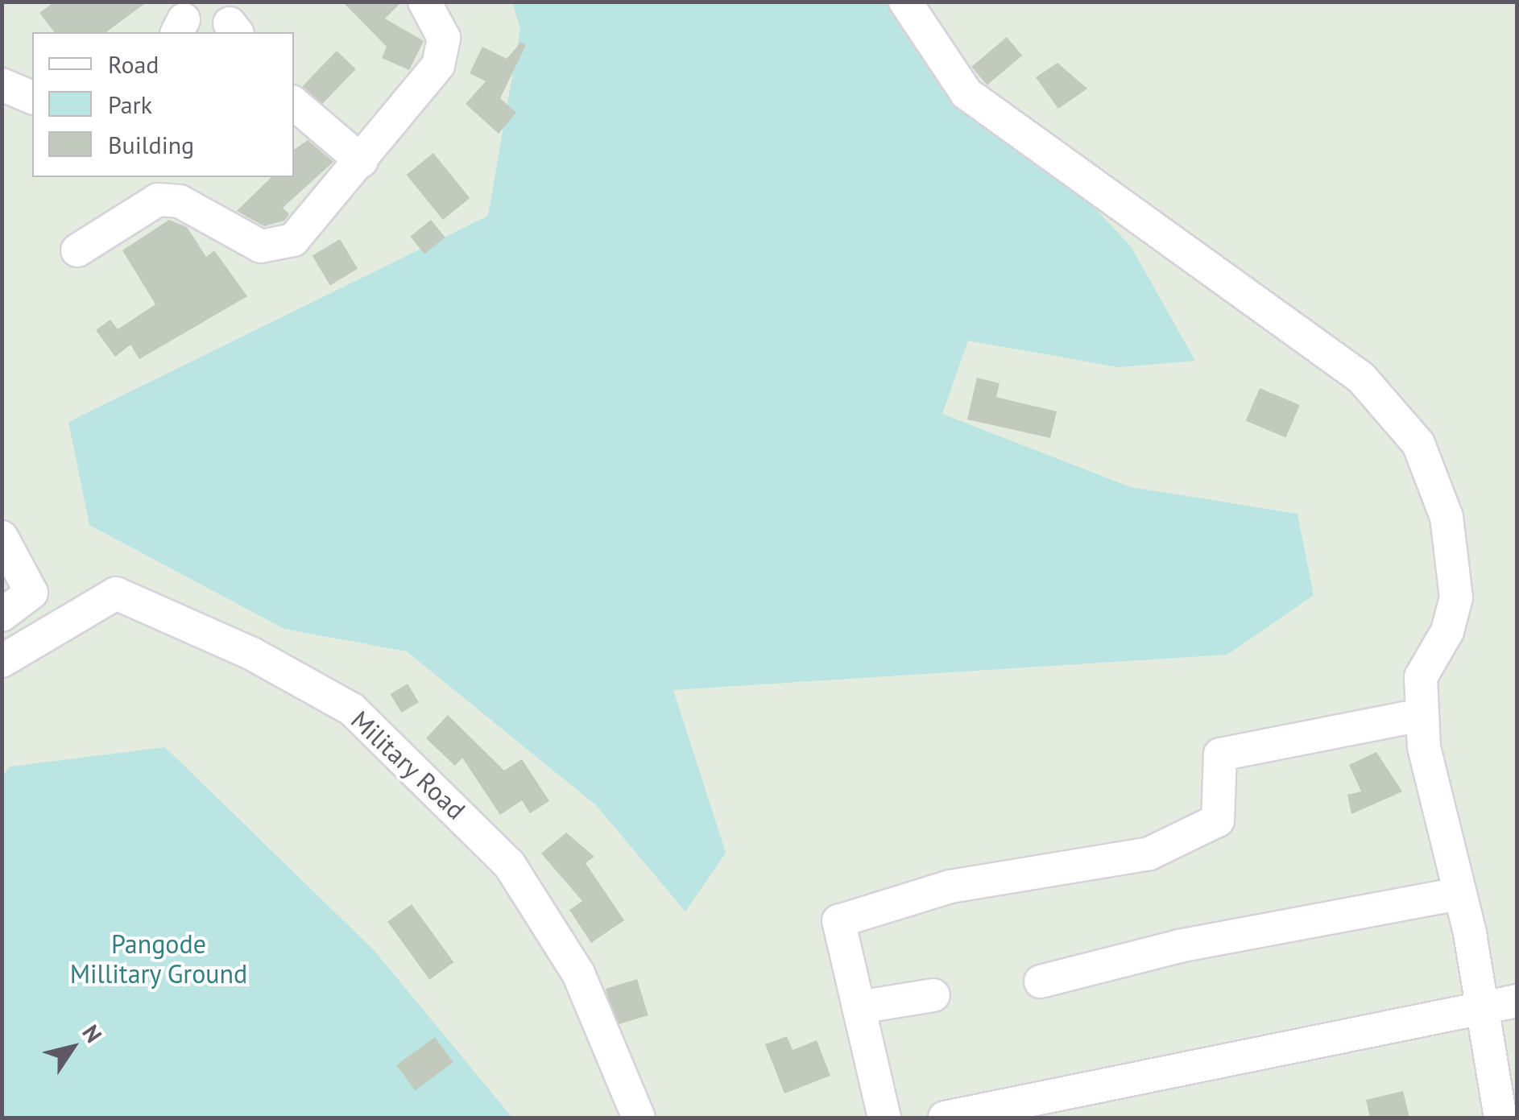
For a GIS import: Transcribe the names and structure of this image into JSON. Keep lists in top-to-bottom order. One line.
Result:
{"streets":{"street":["Military Road"]},"parks":["Pangode Millitary Ground"],"legend":["Road","Park","Building"],"north":"top right"}
